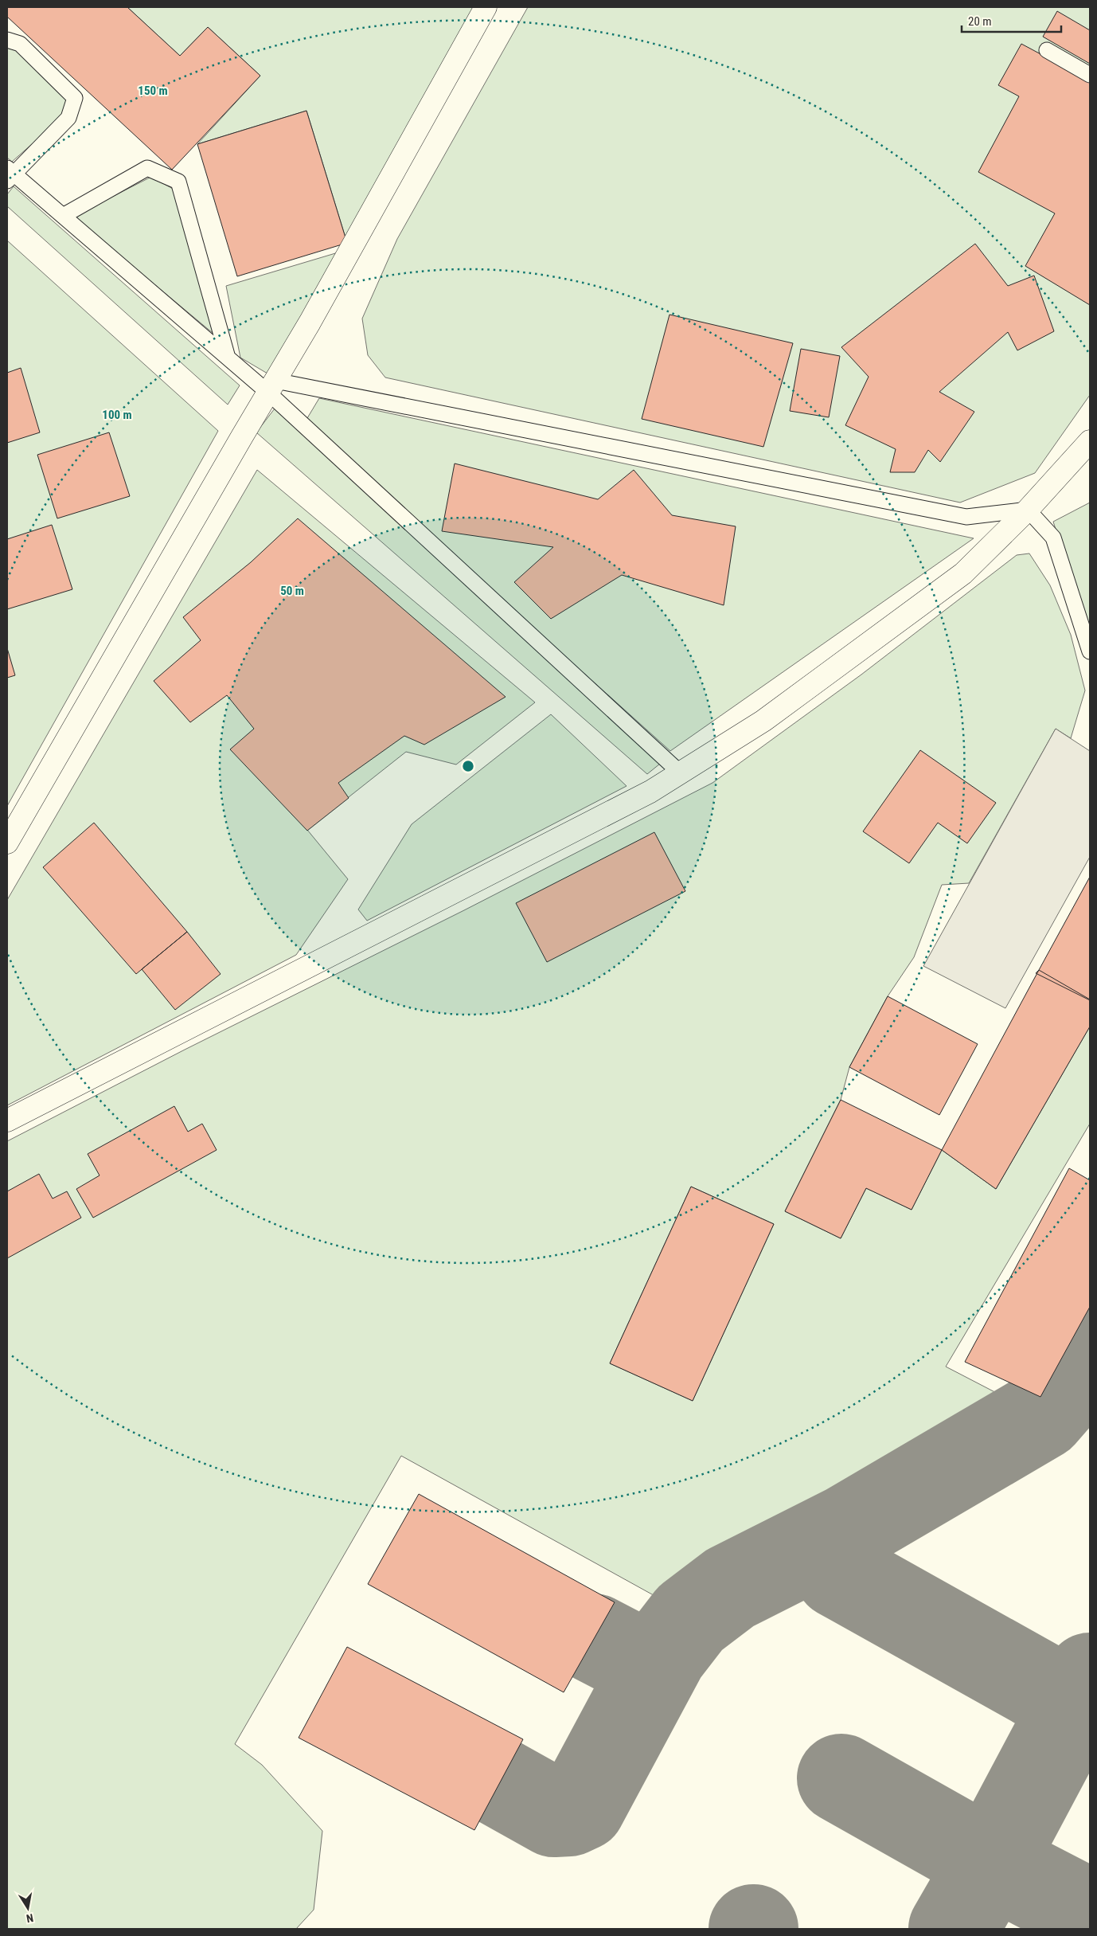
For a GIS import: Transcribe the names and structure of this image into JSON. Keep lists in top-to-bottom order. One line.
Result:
{"scale_bar":"20 m","north":"bottom","rings":["150 m","100 m","50 m"]}
